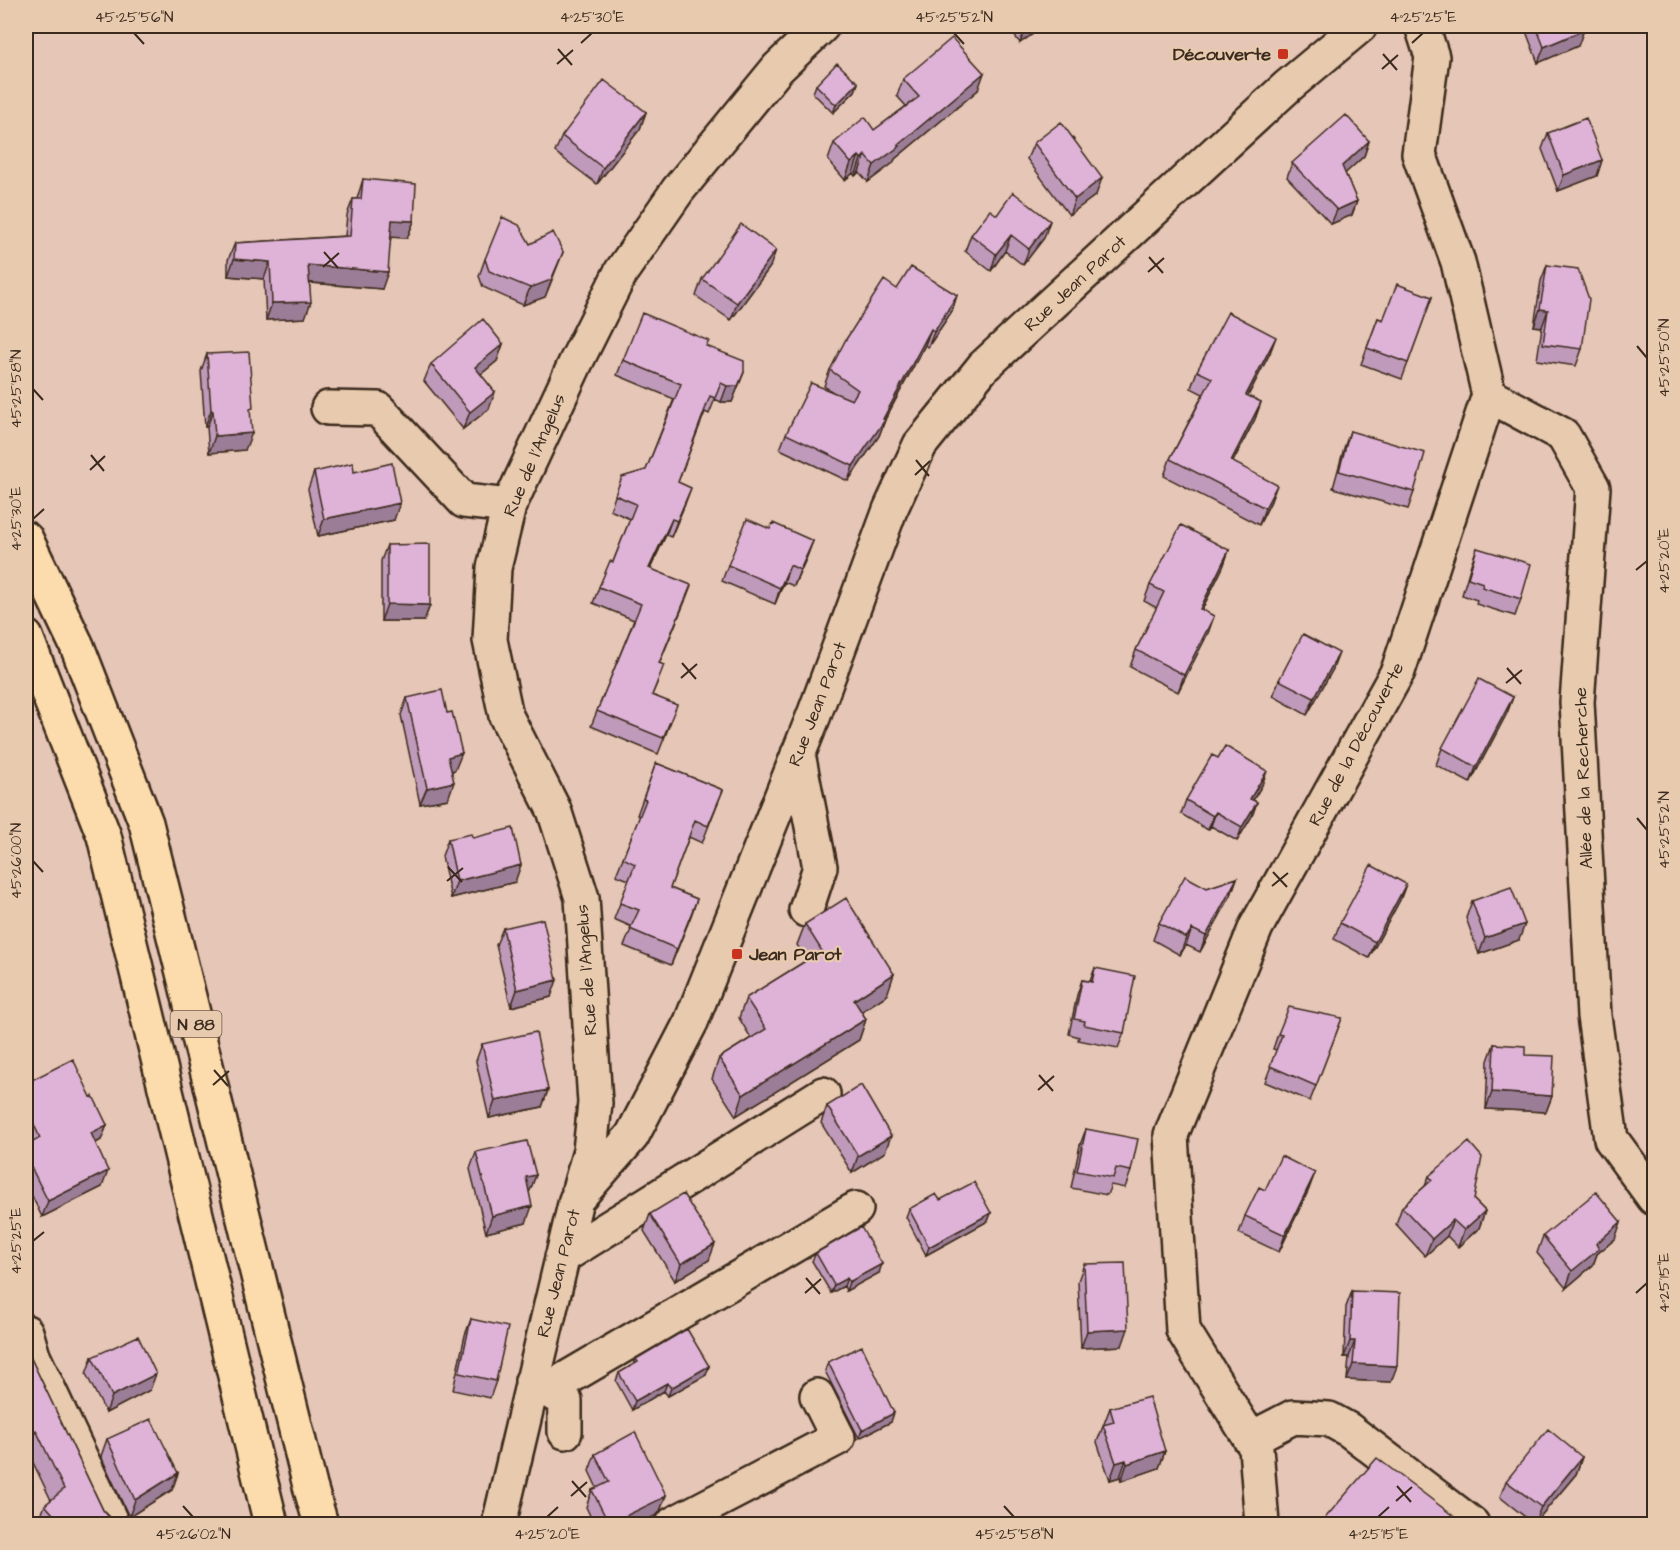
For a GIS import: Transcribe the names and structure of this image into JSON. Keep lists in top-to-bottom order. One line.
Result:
{"streets":{"highway":["N 88"],"street":["Rue Jean Parot","Rue de l'Angelus","Rue de la Découverte","Allée de la Recherche"]},"crossings":[["Rue Jean Parot","Rue de l'Angelus"],["Rue de la Découverte","Allée de la Recherche"]],"places":{"transit":["Découverte","Jean Parot"]},"coordinates":["45°25'56\"N","4°25'30\"E","45°25'52\"N","4°25'25\"E","45°25'50\"N","45°25'58\"N","4°25'20\"E","45°26'00\"N","4°25'15\"E","45°26'02\"N"]}
